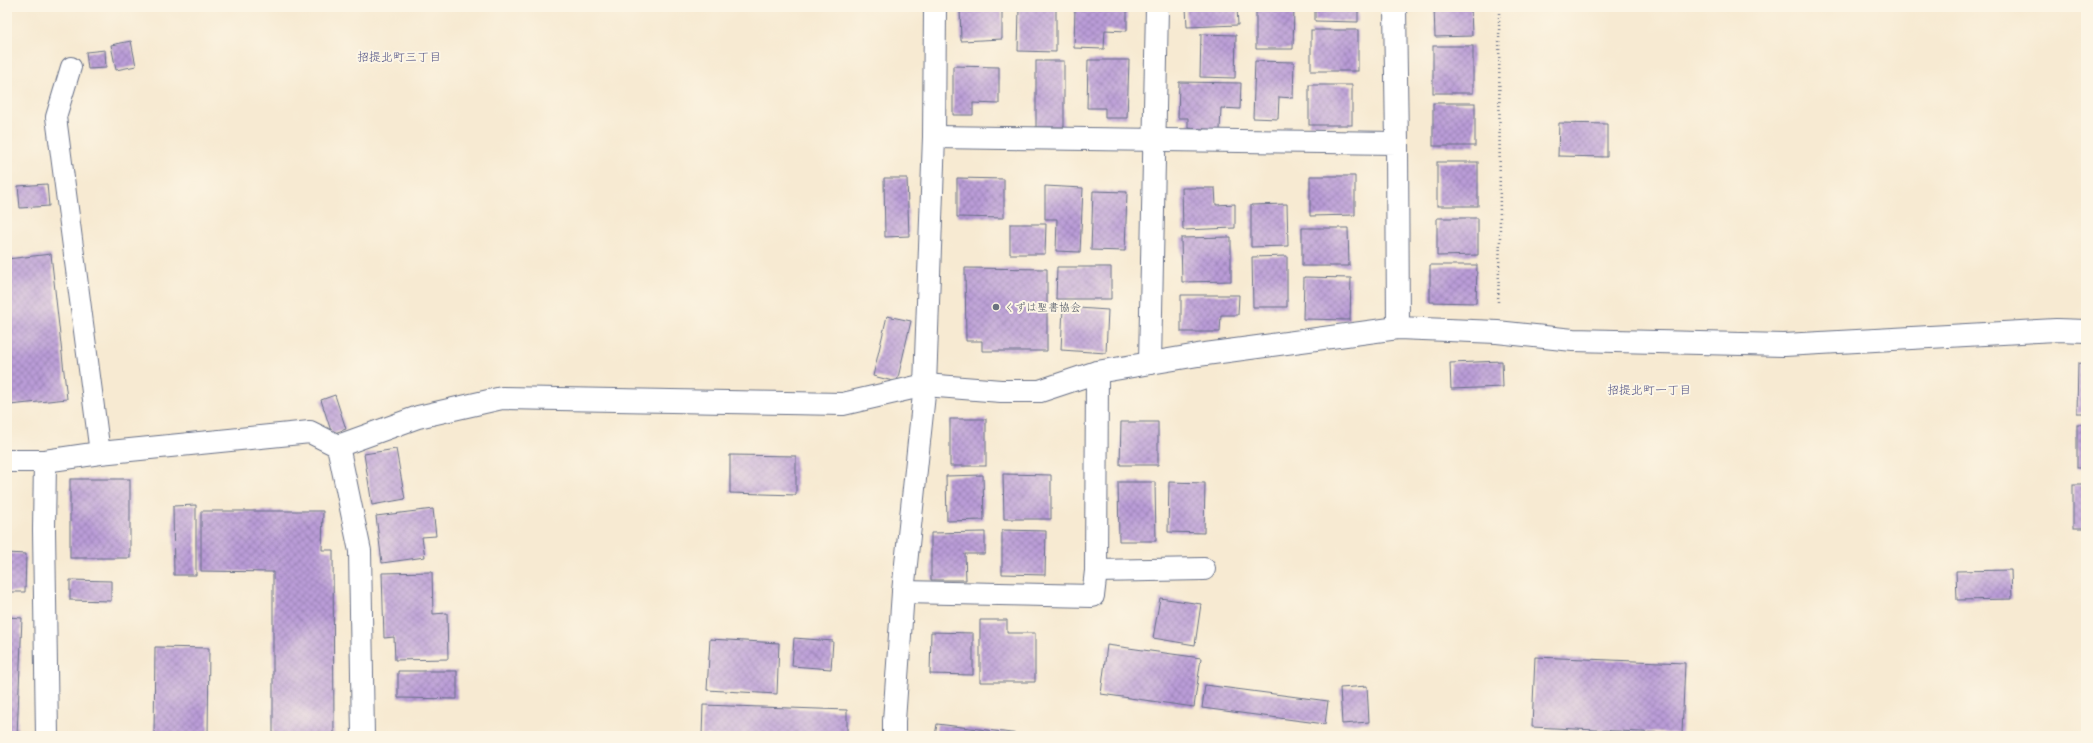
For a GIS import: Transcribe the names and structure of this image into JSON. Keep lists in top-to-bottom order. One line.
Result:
{"districts":["招提北町三丁目","招提北町一丁目"],"places":["くずは聖書協会"]}
